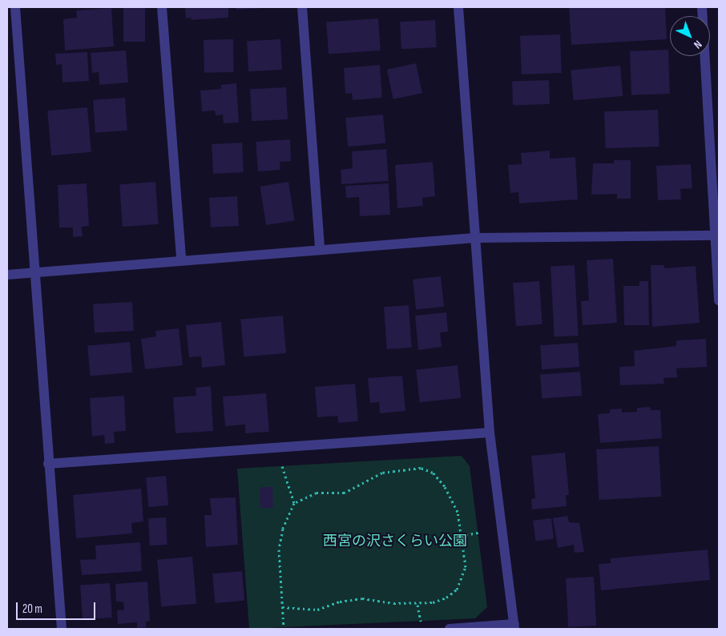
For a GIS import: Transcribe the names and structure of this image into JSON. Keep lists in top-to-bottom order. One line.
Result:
{"parks":["西宮の沢さくらい公園"],"scale_bar":"20 m","north":"bottom right"}
